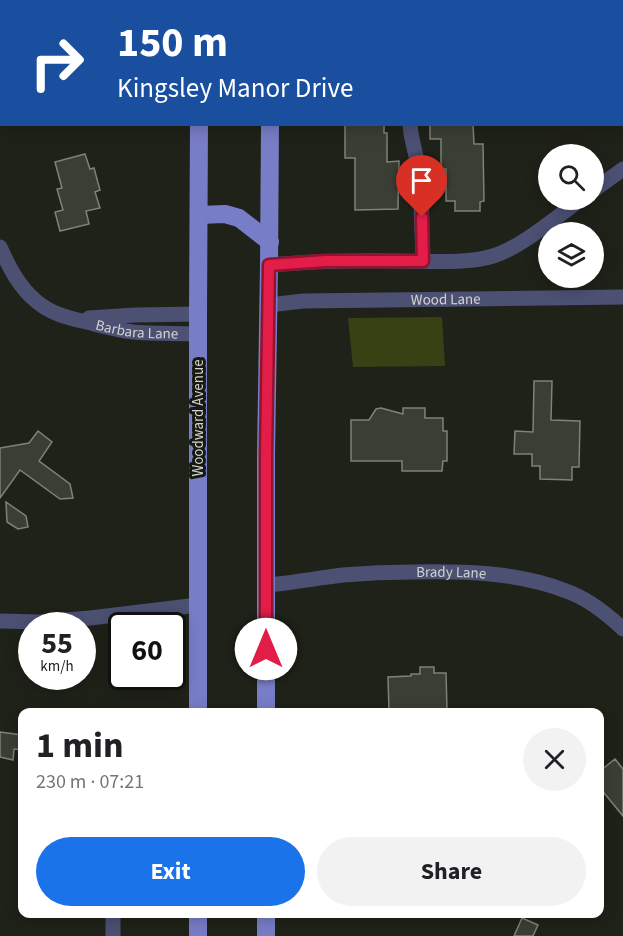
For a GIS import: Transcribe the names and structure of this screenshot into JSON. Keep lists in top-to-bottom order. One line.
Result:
{"streets":{"main road":["Woodward Avenue"],"street":["Wood Lane","Barbara Lane","Brady Lane"]},"crossings":[["Barbara Lane","Woodward Avenue"]],"page":{"turn":["150 m","Kingsley Manor Drive"],"speed":"55 km/h","limit":"60","heading":["1 min","230 m · 07:21"],"buttons":["Exit","Share"]}}
